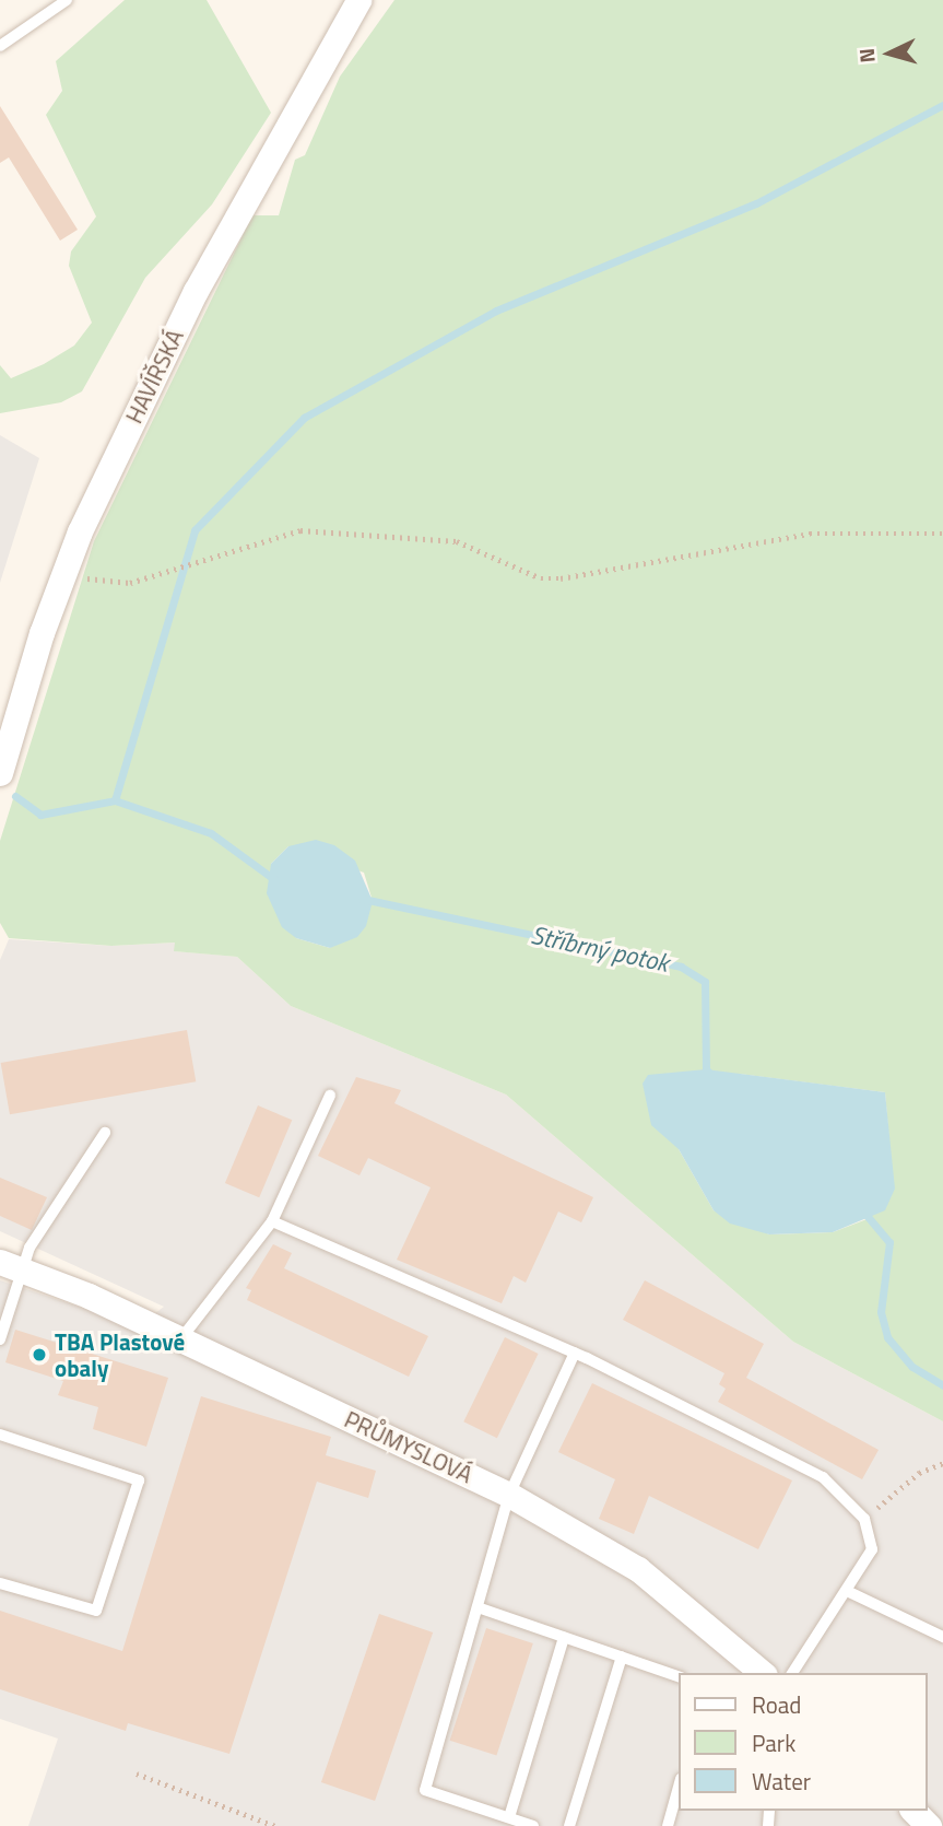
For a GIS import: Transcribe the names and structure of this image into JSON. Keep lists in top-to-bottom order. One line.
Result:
{"streets":{"street":["HAVÍŘSKÁ","PRŮMYSLOVÁ"]},"water":["Stříbrný potok"],"places":["TBA Plastové obaly"],"legend":["Road","Park","Water"],"north":"left"}
